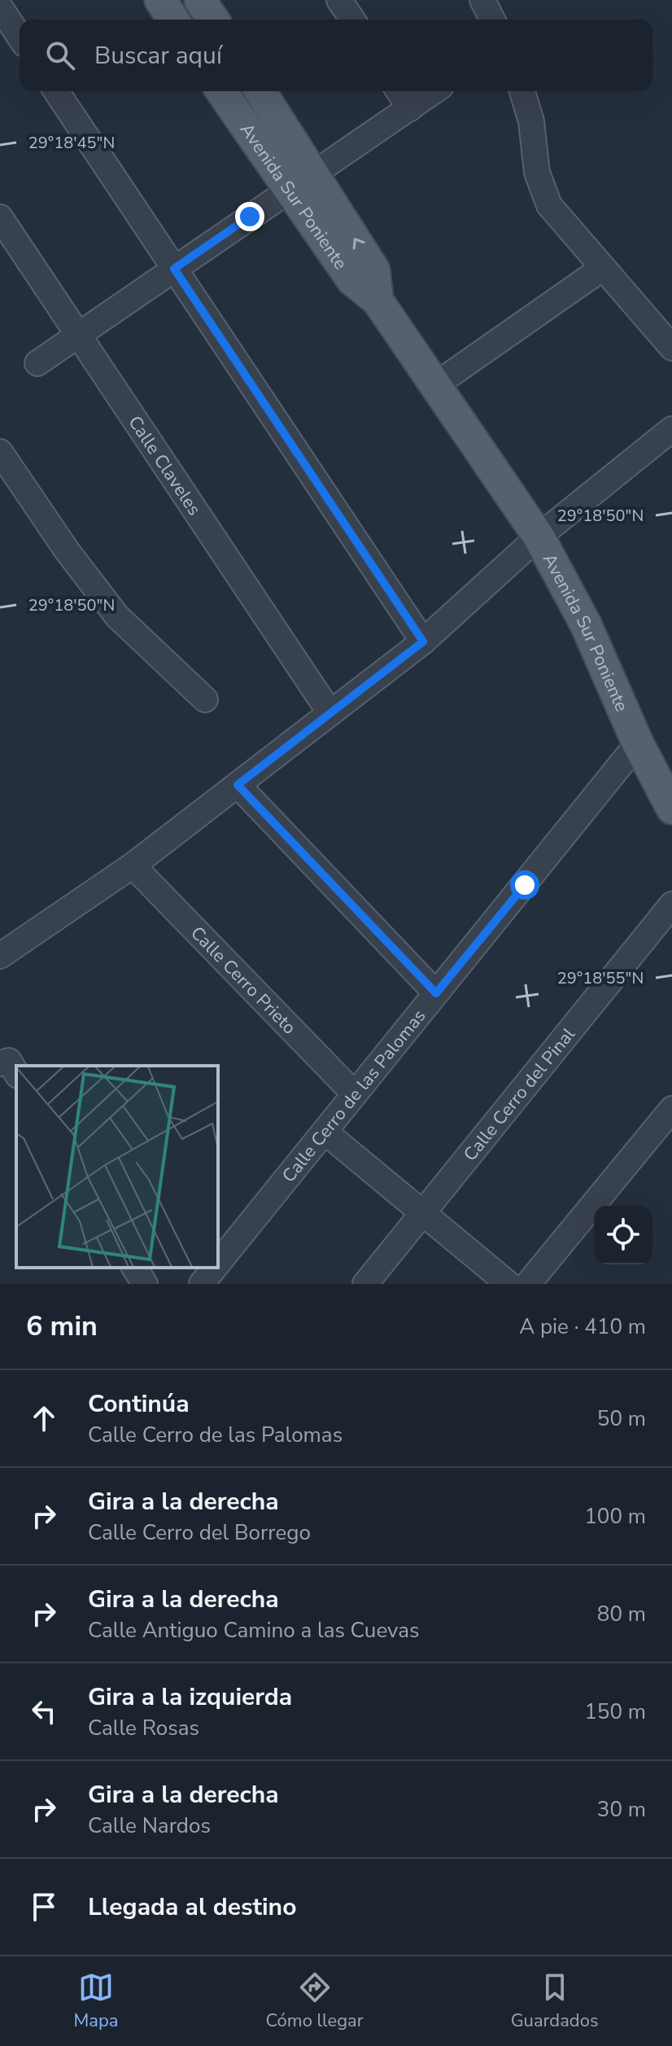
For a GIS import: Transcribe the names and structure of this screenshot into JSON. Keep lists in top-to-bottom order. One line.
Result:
{"streets":{"main road":["Avenida Sur Poniente"],"street":["Calle Claveles","Calle Cerro Prieto","Calle Cerro del Pinal","Calle Cerro de las Palomas"]},"crossings":[["Avenida Sur Poniente","Calle Cerro de las Palomas"],["Calle Cerro Prieto","Calle Cerro de las Palomas"]],"page":{"search":"Buscar aquí","heading":["6 min","A pie · 410 m"],"list":[["Continúa","Calle Cerro de las Palomas","50 m"],["Gira a la derecha","Calle Cerro del Borrego","100 m"],["Gira a la derecha","Calle Antiguo Camino a las Cuevas","80 m"],["Gira a la izquierda","Calle Rosas","150 m"],["Gira a la derecha","Calle Nardos","30 m"],"Llegada al destino"],"nav":["Mapa","Cómo llegar","Guardados"]},"coordinates":["29°18'45\"N","29°18'50\"N","29°18'55\"N"]}
